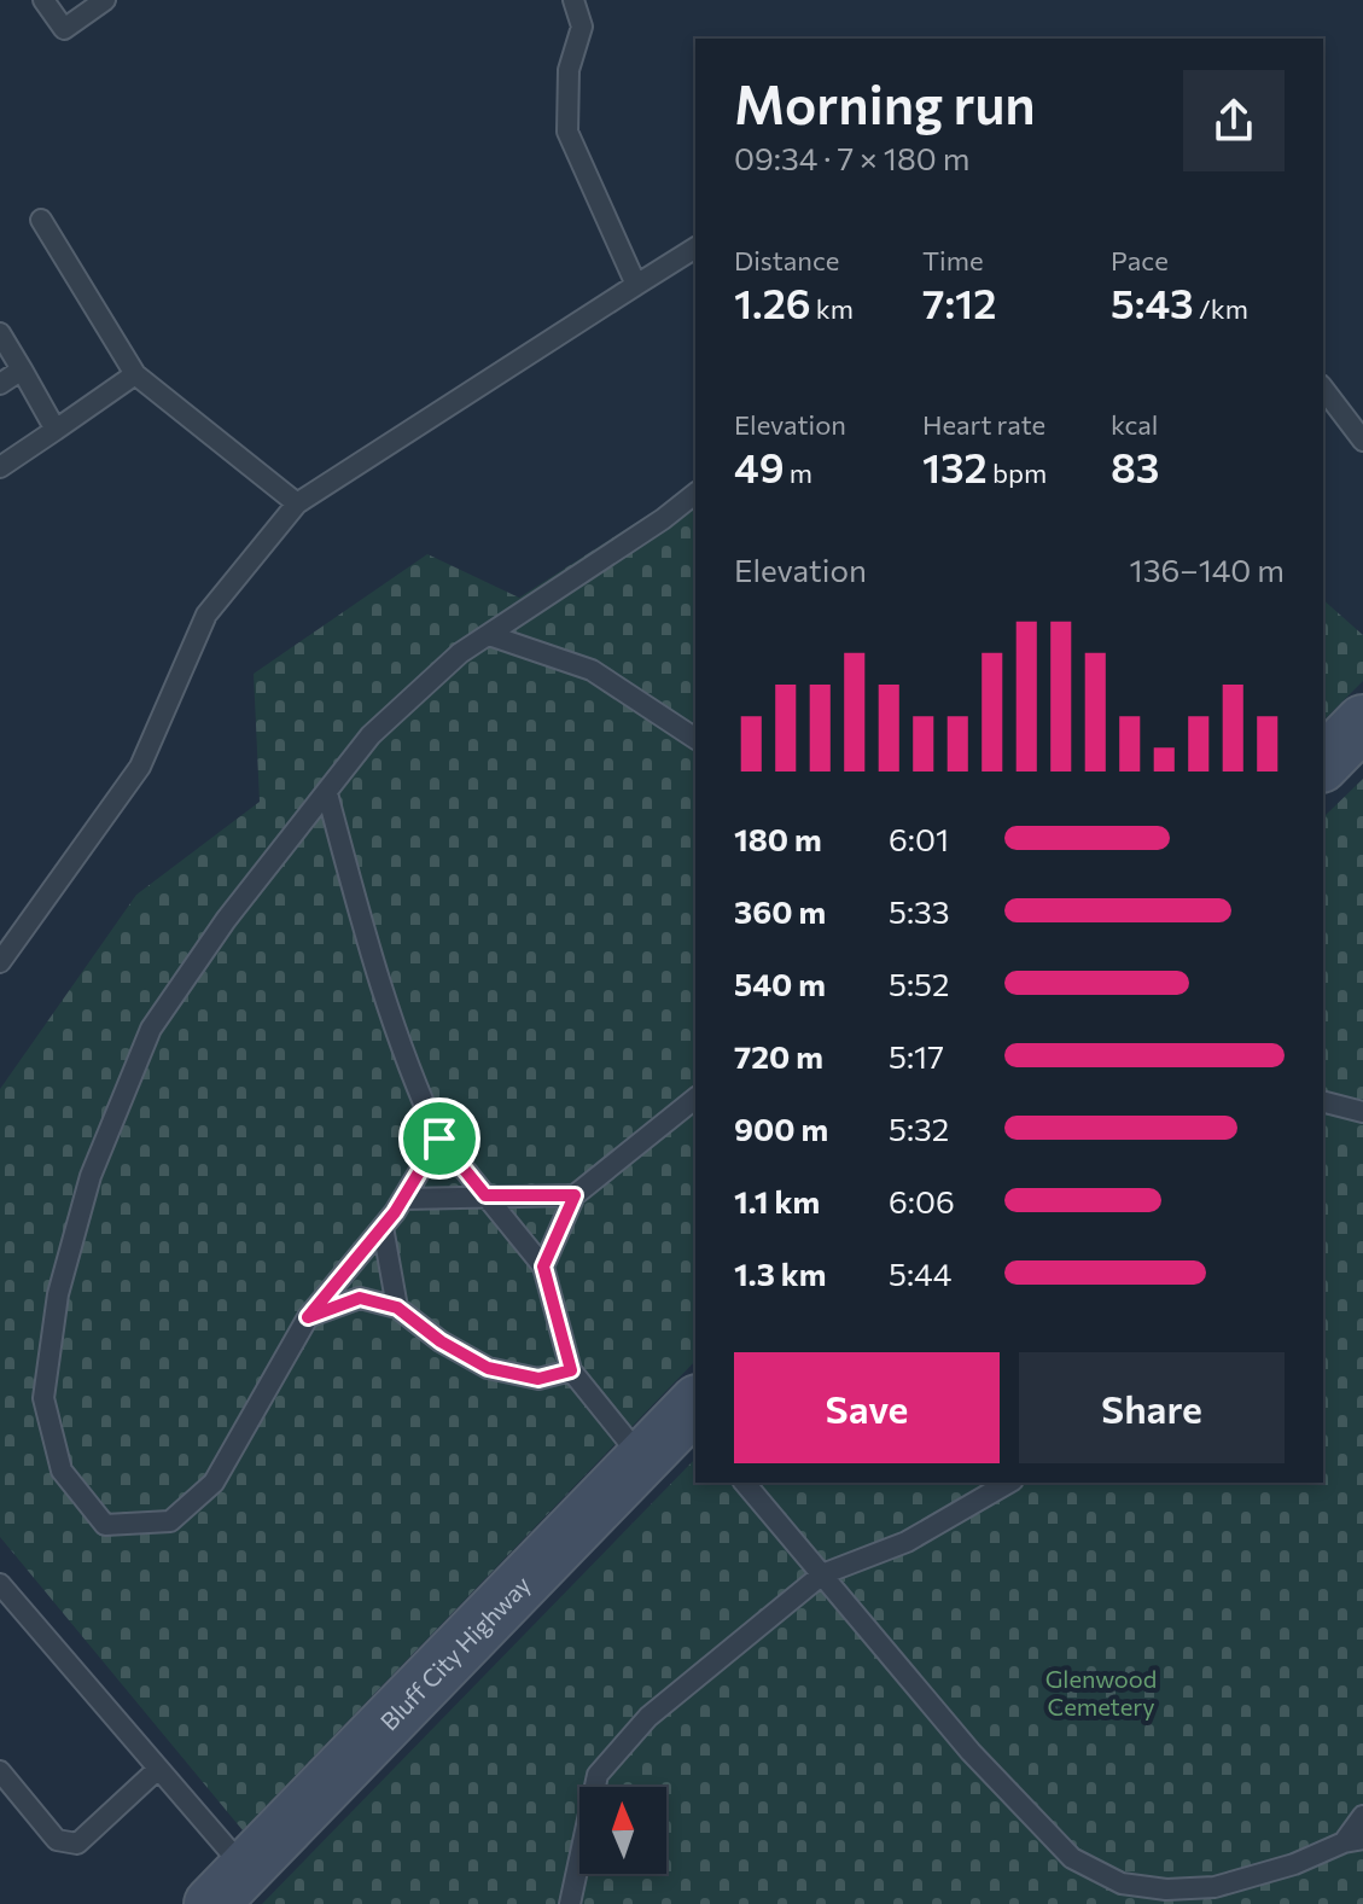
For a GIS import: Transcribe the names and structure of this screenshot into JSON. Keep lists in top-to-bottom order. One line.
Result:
{"streets":{"main road":["Bluff City Highway"]},"parks":["Glenwood Cemetery"],"north":"top","page":{"heading":["Morning run","09:34 · 7 × 180 m"],"stats":[["Distance","1.26 km"],["Time","7:12"],["Pace","5:43 /km"],["Elevation","49 m"],["Heart rate","132 bpm"],["kcal","83"]],"chart":["Elevation","136–140 m"],"list":[{"name":"180 m","note":"6:01"},{"name":"360 m","note":"5:33"},{"name":"540 m","note":"5:52"},{"name":"720 m","note":"5:17"},{"name":"900 m","note":"5:32"},{"name":"1.1 km","note":"6:06"},{"name":"1.3 km","note":"5:44"}],"buttons":["Save","Share"]}}
